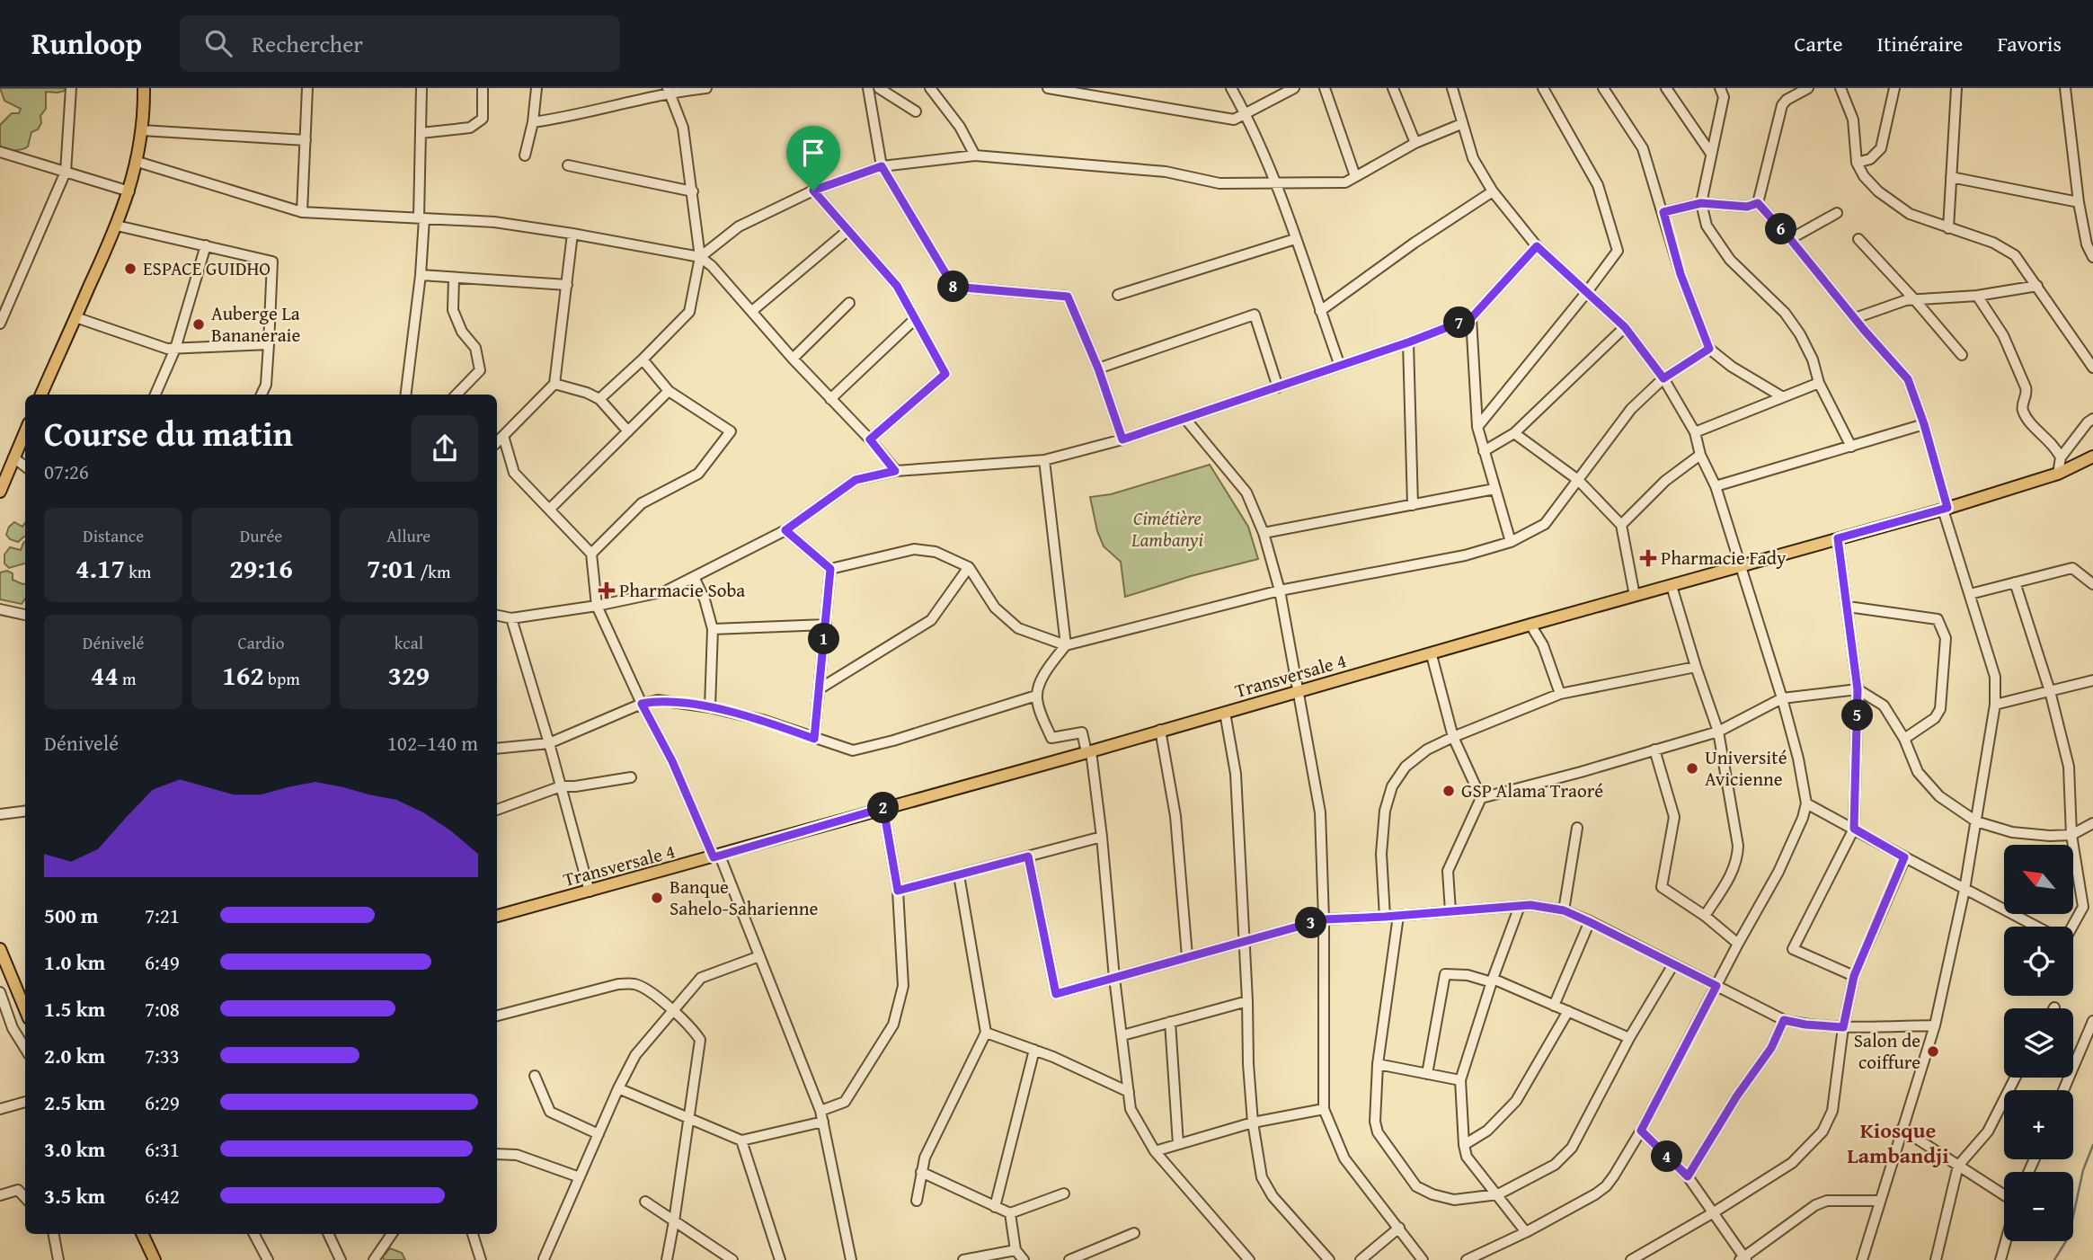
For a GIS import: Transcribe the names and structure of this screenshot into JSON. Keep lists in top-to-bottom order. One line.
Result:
{"streets":{"main road":["Transversale 4"]},"districts":["Kiosque Lambandji"],"parks":["Cimétière Lambanyi"],"places":{"other":["ESPACE GUIDHO","Auberge La Bananeraie","Université Avicienne","GSP Alama Traoré","Banque Sahelo-Saharienne","Salon de coiffure"],"health":["Pharmacie Fady","Pharmacie Soba"]},"north":"top left","page":{"header":"Runloop","search":"Rechercher","nav":["Carte","Itinéraire","Favoris"],"pins":["6","8","7","1","5","2","3","4"],"heading":["Course du matin","07:26"],"stats":[["Distance","4.17 km"],["Durée","29:16"],["Allure","7:01 /km"],["Dénivelé","44 m"],["Cardio","162 bpm"],["kcal","329"]],"chart":["Dénivelé","102–140 m"],"map_buttons":["+","−"],"list":[{"name":"500 m","note":"7:21"},{"name":"1.0 km","note":"6:49"},{"name":"1.5 km","note":"7:08"},{"name":"2.0 km","note":"7:33"},{"name":"2.5 km","note":"6:29"},{"name":"3.0 km","note":"6:31"},{"name":"3.5 km","note":"6:42"}]}}
